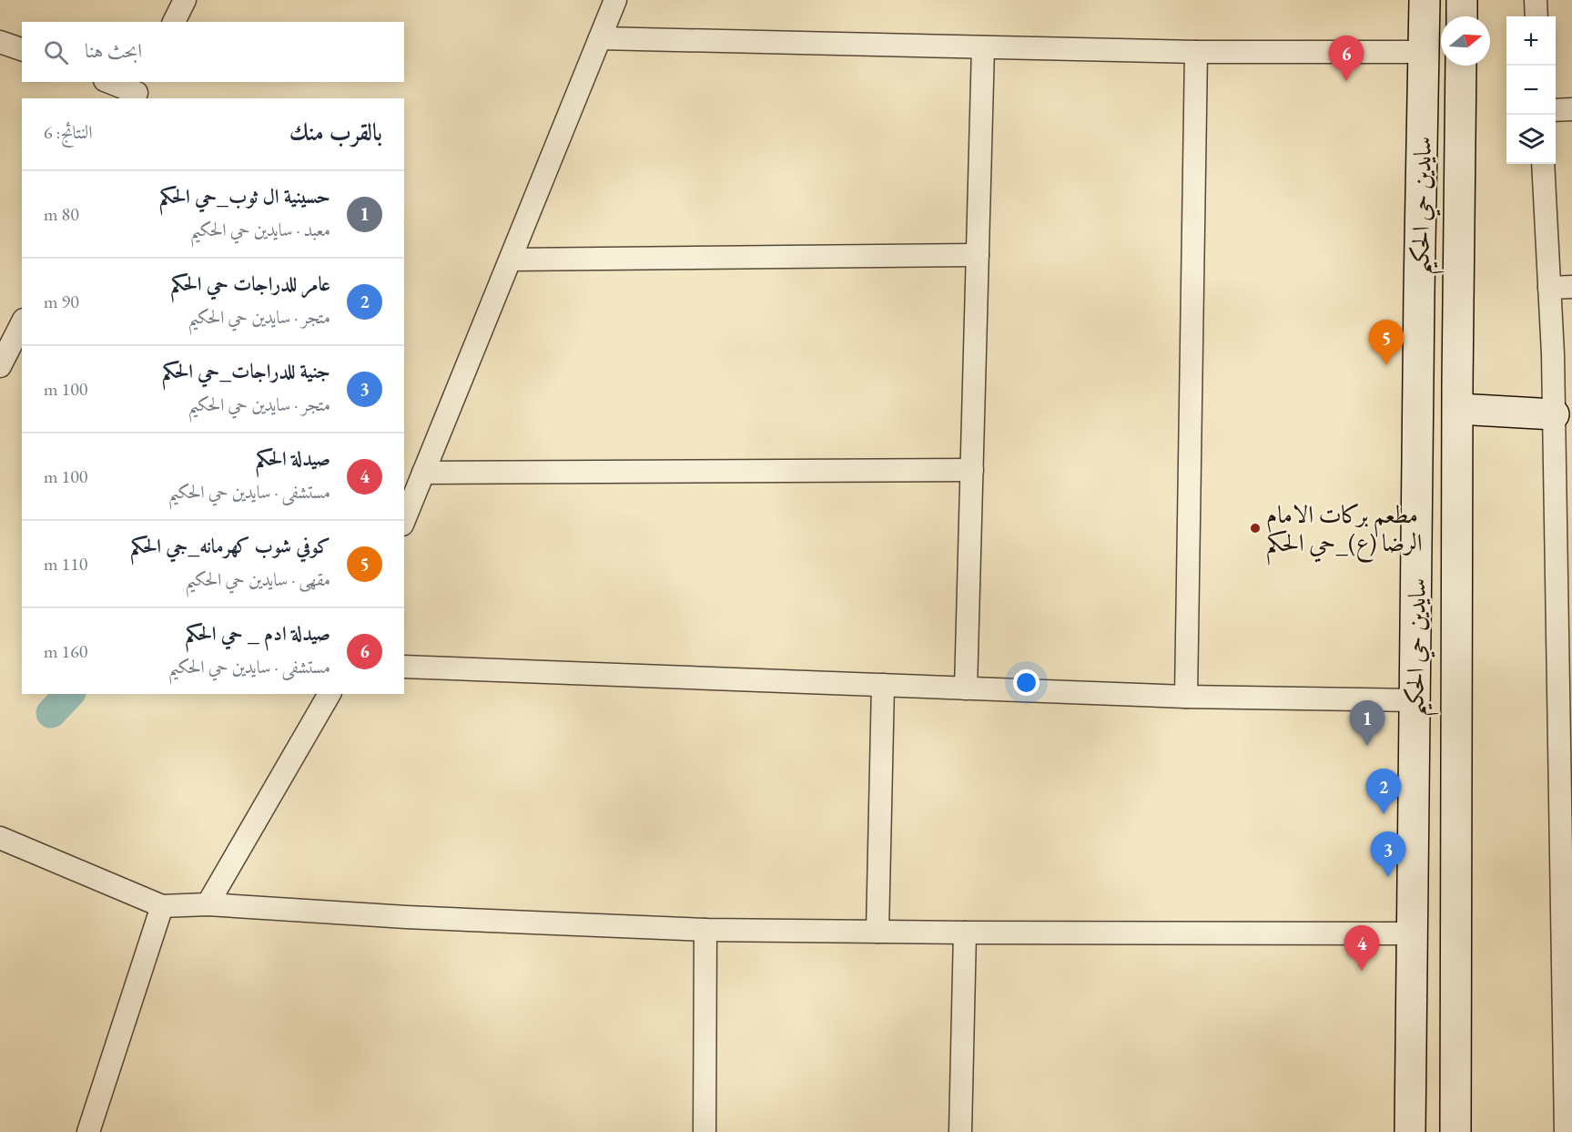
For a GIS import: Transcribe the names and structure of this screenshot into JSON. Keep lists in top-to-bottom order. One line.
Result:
{"streets":{"street":["سايدين حي الحكيم"]},"places":["مطعم بركات الامام الرضا (ع)_حي الحكم"],"north":"right","page":{"map_buttons":["+","−"],"search":"ابحث هنا","pins":["6","5","1","2","3","4"],"heading":["بالقرب منك","النتائج: 6"],"list":[{"mark":"1","name":"حسينية ال ثوب_حي الحكم","note":"معبد · سايدين حي الحكيم","value":"80 m"},{"mark":"2","name":"عامر للدراجات حي الحكم","note":"متجر · سايدين حي الحكيم","value":"90 m"},{"mark":"3","name":"جنية للدراجات_حي الحكم","note":"متجر · سايدين حي الحكيم","value":"100 m"},{"mark":"4","name":"صيدلة الحكم","note":"مستشفى · سايدين حي الحكيم","value":"100 m"},{"mark":"5","name":"كوفي شوب كهرمانه_جي الحكم","note":"مقهى · سايدين حي الحكيم","value":"110 m"},{"mark":"6","name":"صيدلة ادم _ حي الحكم","note":"مستشفى · سايدين حي الحكيم","value":"160 m"}]}}
